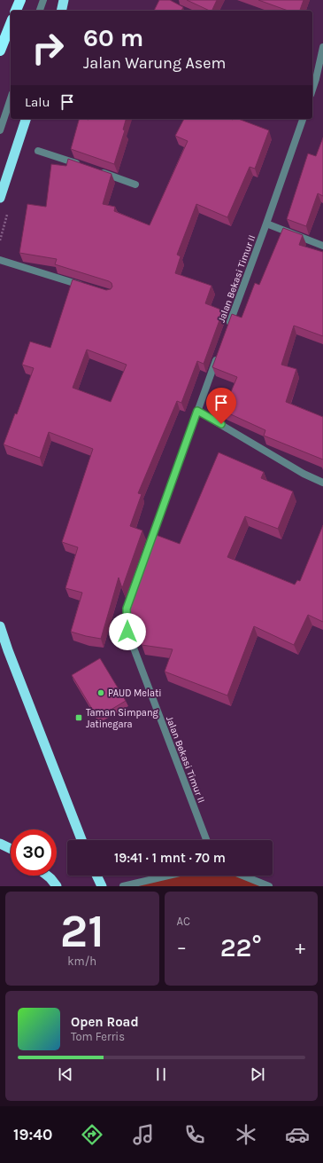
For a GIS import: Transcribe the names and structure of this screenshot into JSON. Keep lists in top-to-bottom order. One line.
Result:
{"streets":{"street":["Jalan Bekasi Timur II"]},"places":{"other":["PAUD Melati"],"transit":["Taman Simpang Jatinegara"]},"page":{"turn":["60 m","Jalan Warung Asem"],"then":"Lalu","limit":"30","trip":"19:41 · 1 mnt · 70 m","tile":[["21","km/h"],"AC"],"heat":["−","22°","+"],"song":["Open Road","Tom Ferris"],"tabs":"19:40"}}
